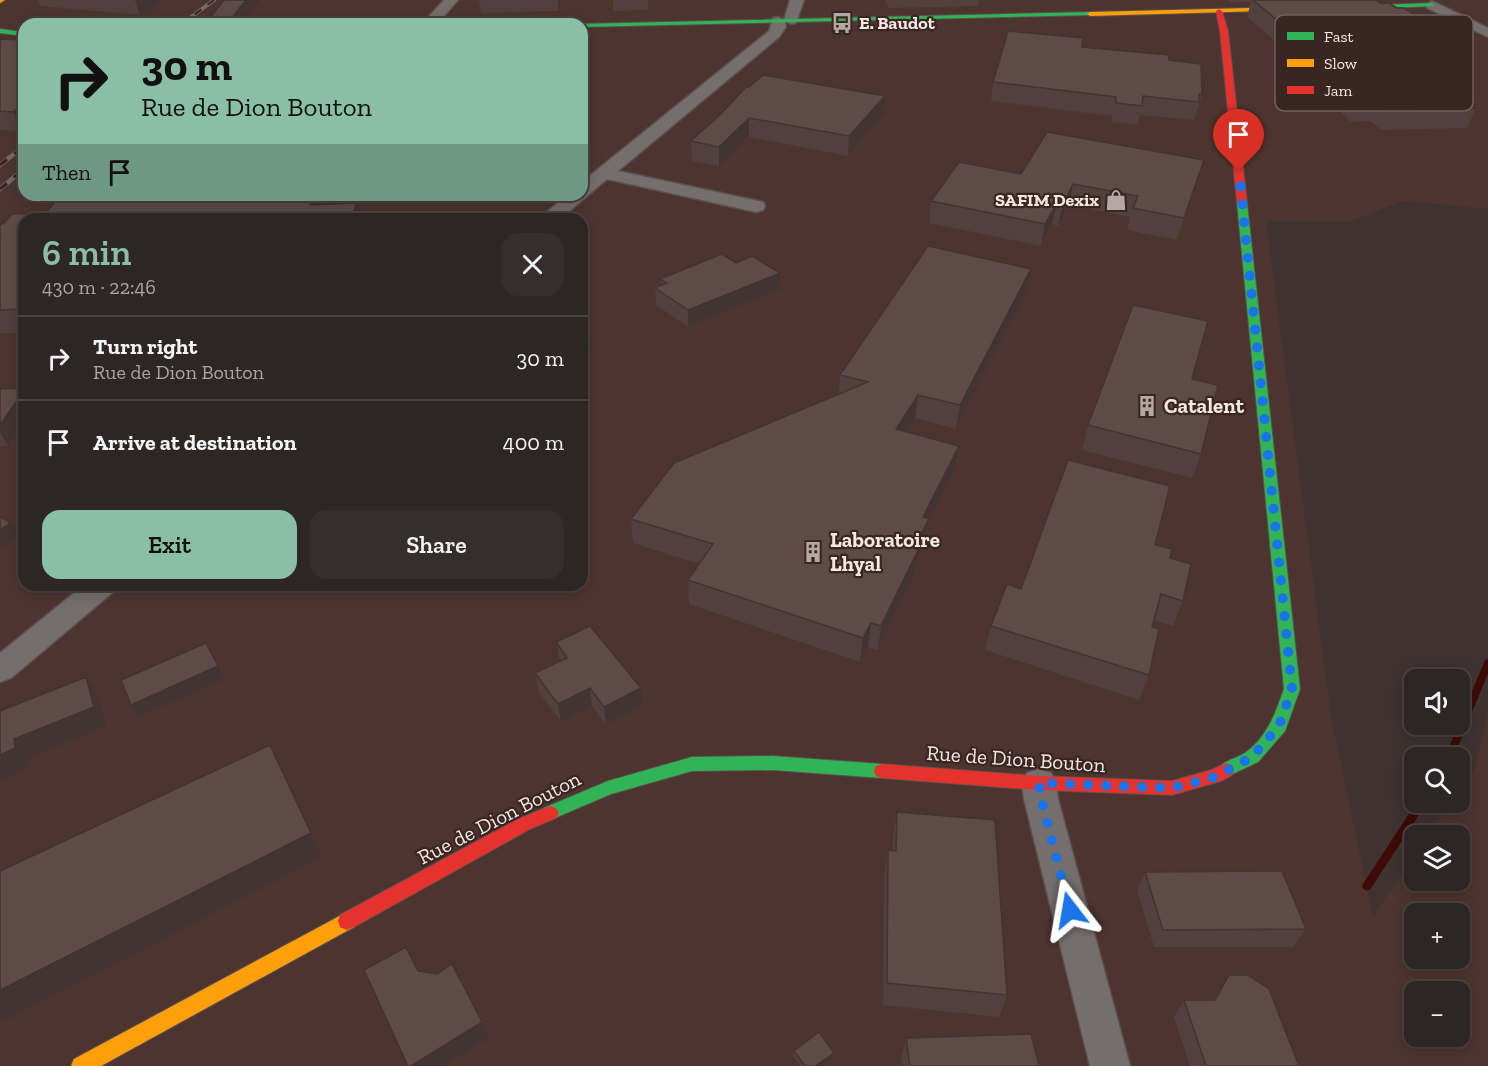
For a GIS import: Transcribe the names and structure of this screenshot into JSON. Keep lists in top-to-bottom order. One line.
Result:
{"streets":{"street":["Rue de Dion Bouton"]},"places":{"bus stop":["E. Baudot"],"shop":["SAFIM Dexix"],"building":["Catalent","Laboratoire Lhyal"]},"legend":["Fast","Slow","Jam"],"page":{"turn":["30 m","Rue de Dion Bouton"],"then":"Then","heading":["6 min","430 m · 22:46"],"list":[{"name":"Turn right","note":"Rue de Dion Bouton","value":"30 m"},{"name":"Arrive at destination","value":"400 m"}],"buttons":["Exit","Share"],"map_buttons":["+","−"]}}
